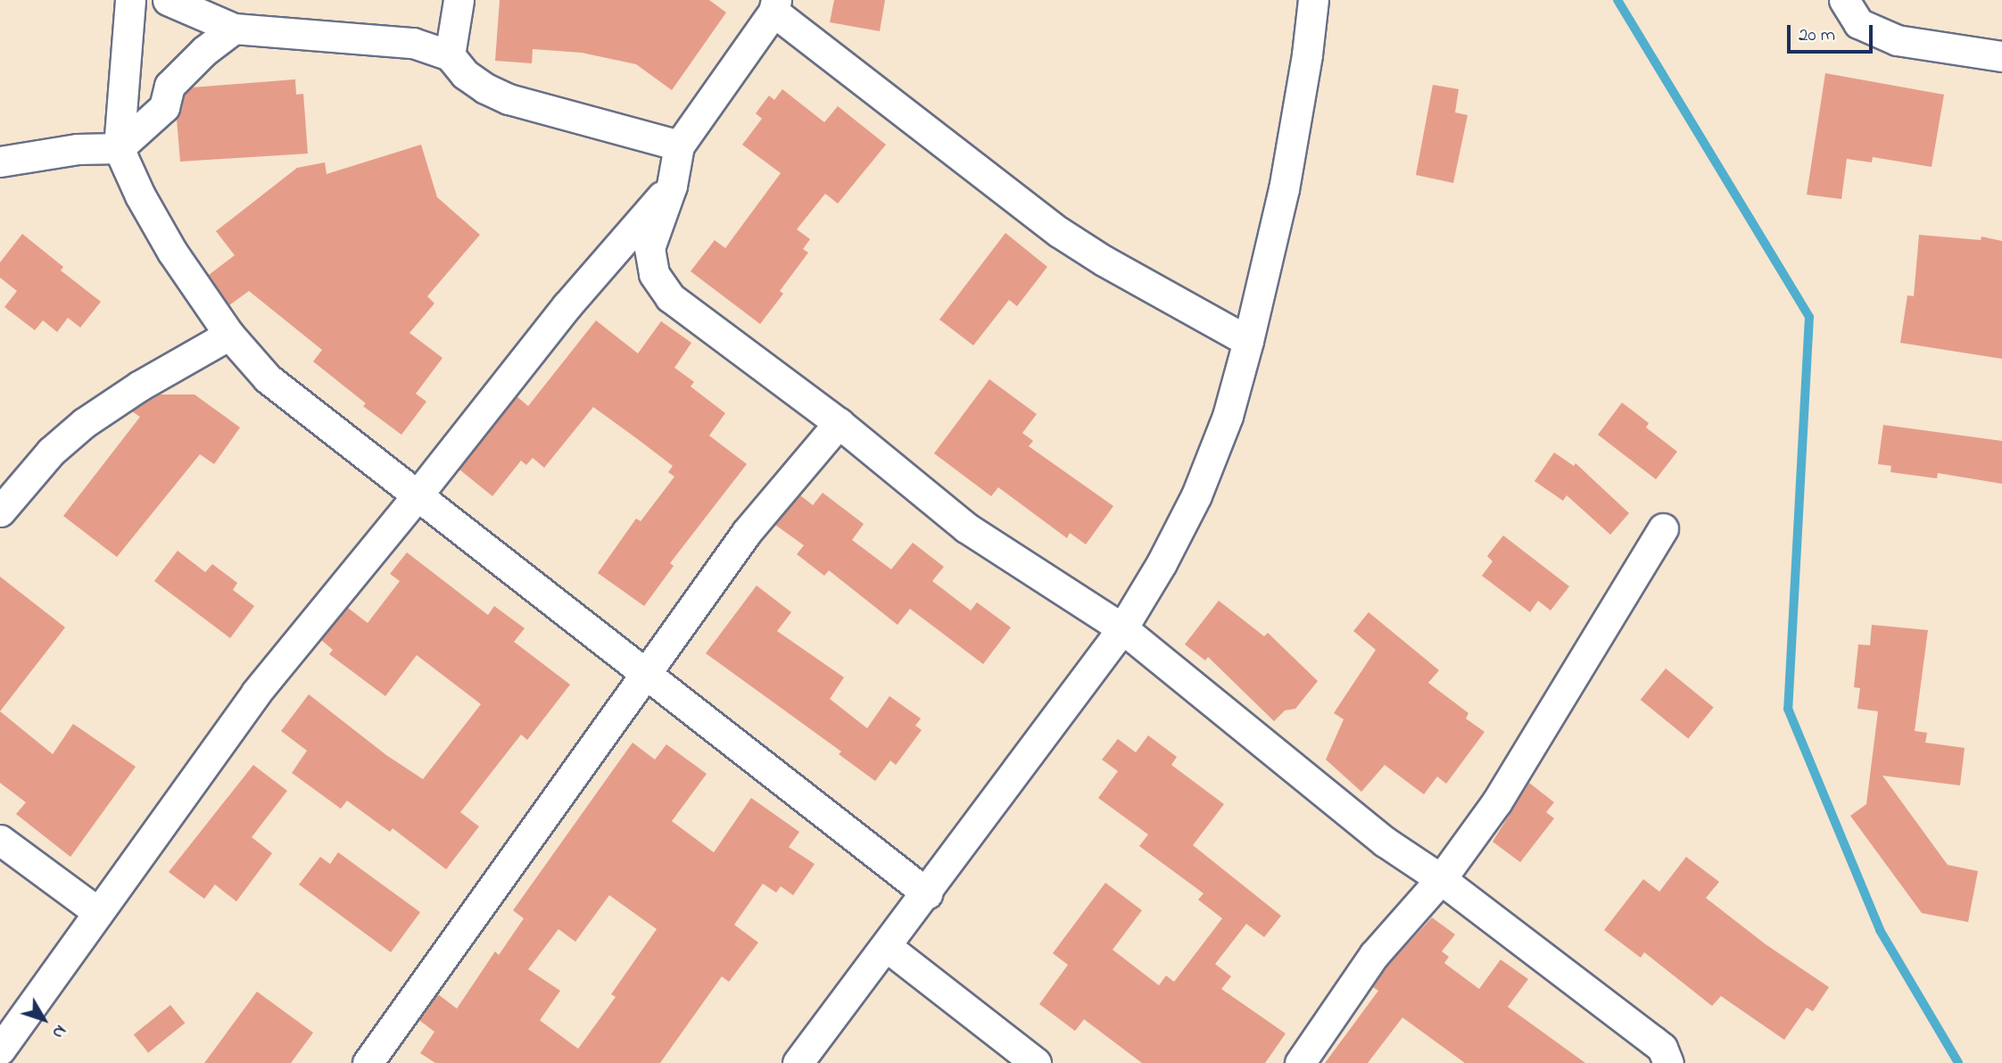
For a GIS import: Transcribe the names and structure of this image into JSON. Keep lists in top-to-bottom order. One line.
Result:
{"scale_bar":"20 m","north":"bottom right"}
